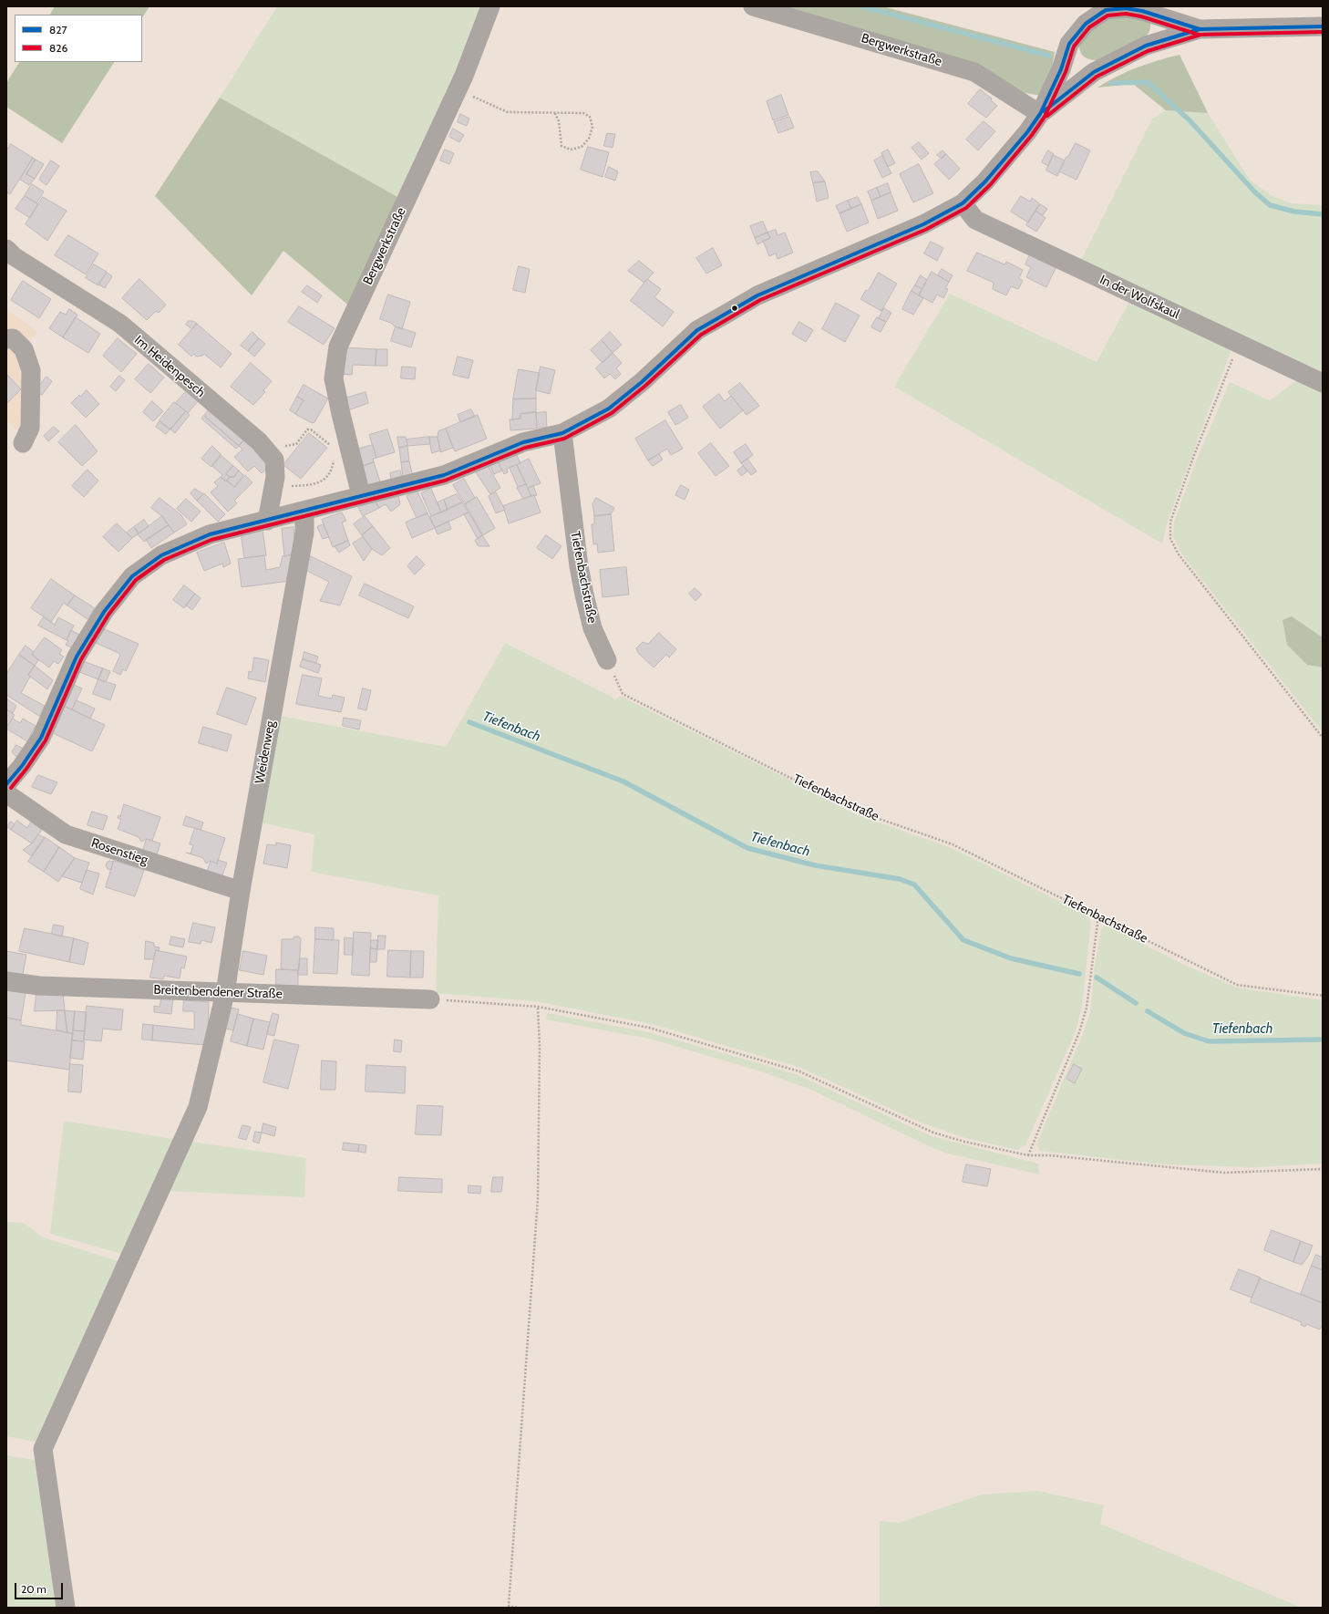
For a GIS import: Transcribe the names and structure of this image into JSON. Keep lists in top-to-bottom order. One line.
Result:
{"streets":{"street":["Bergwerkstraße","In der Wolfskaul","Im Heidenpesch","Tiefenbachstraße","Weidenweg","Rosenstieg","Breitenbendener Straße"]},"crossings":[["Weidenweg","Rosenstieg"],["Weidenweg","Breitenbendener Straße"]],"water":["Tiefenbach"],"lines":["transit line 827","transit line 826"],"legend":["827","826"],"scale_bar":"20 m"}
